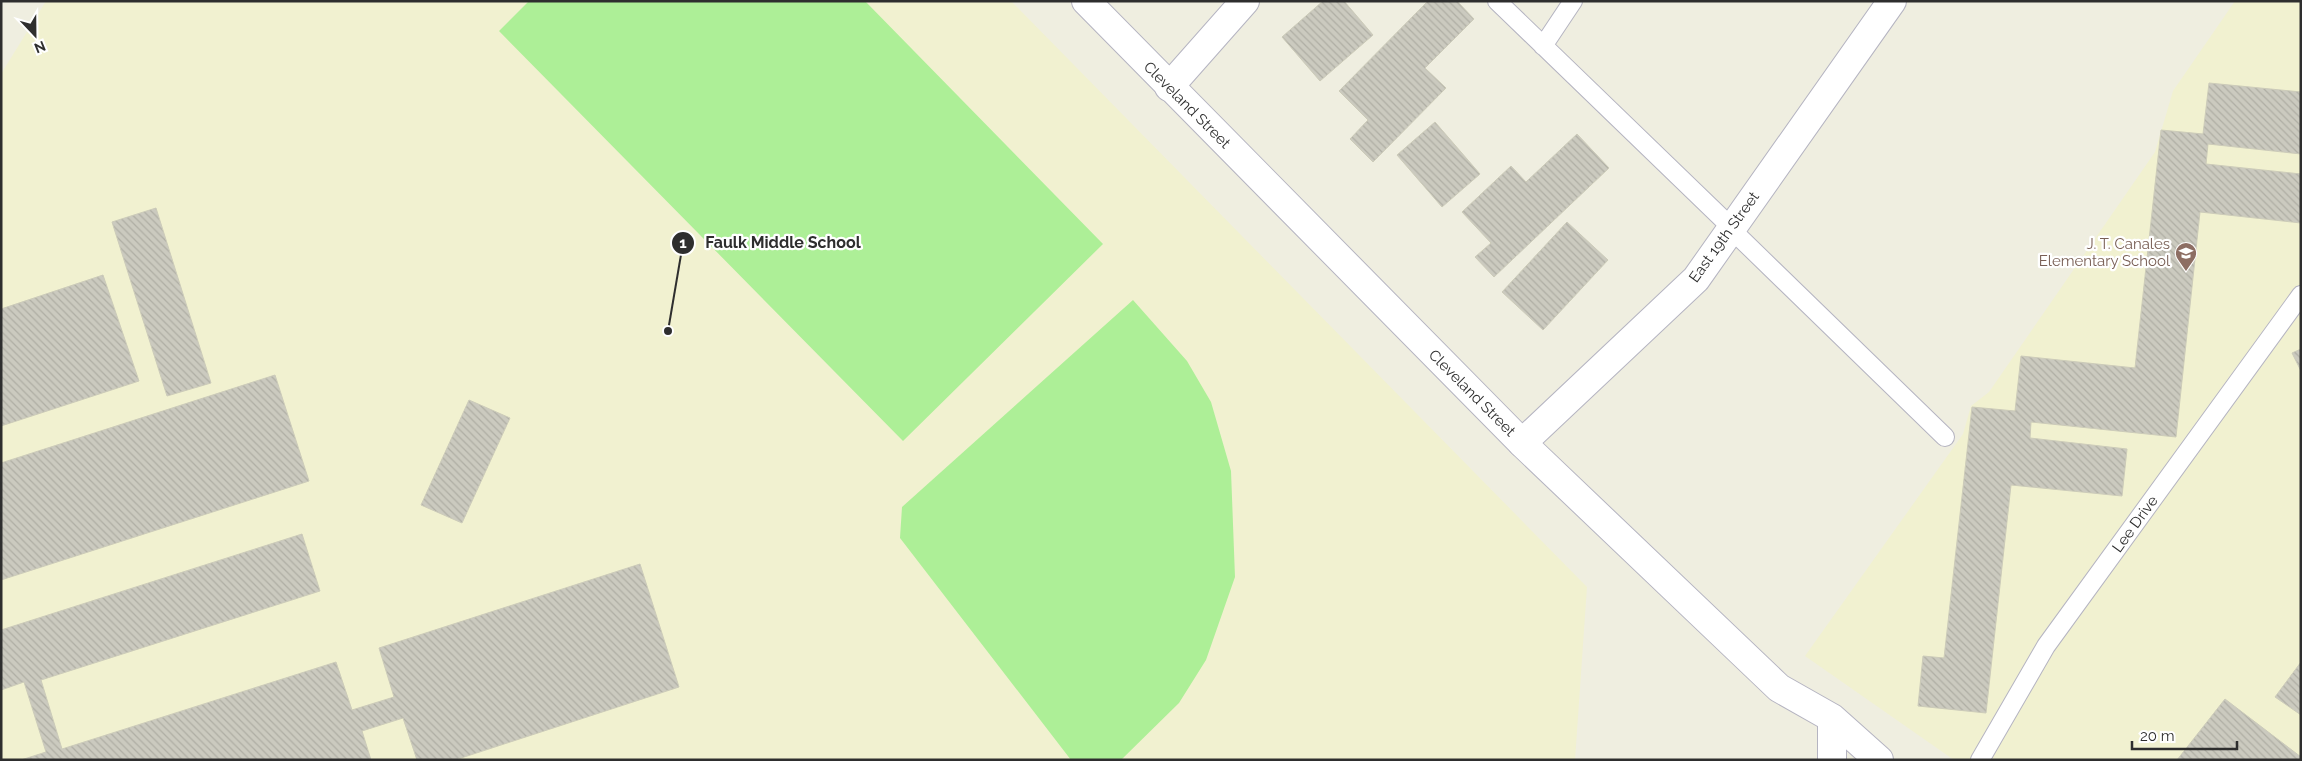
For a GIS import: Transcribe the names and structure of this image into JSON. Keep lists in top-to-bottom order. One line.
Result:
{"streets":{"street":["Cleveland Street","East 19th Street"],"lane":["Lee Drive"]},"crossings":[["Cleveland Street","East 19th Street"]],"places":{"school or university":["J. T. Canales Elementary School"],"other":["Faulk Middle School"]},"scale_bar":"20 m","north":"bottom"}
